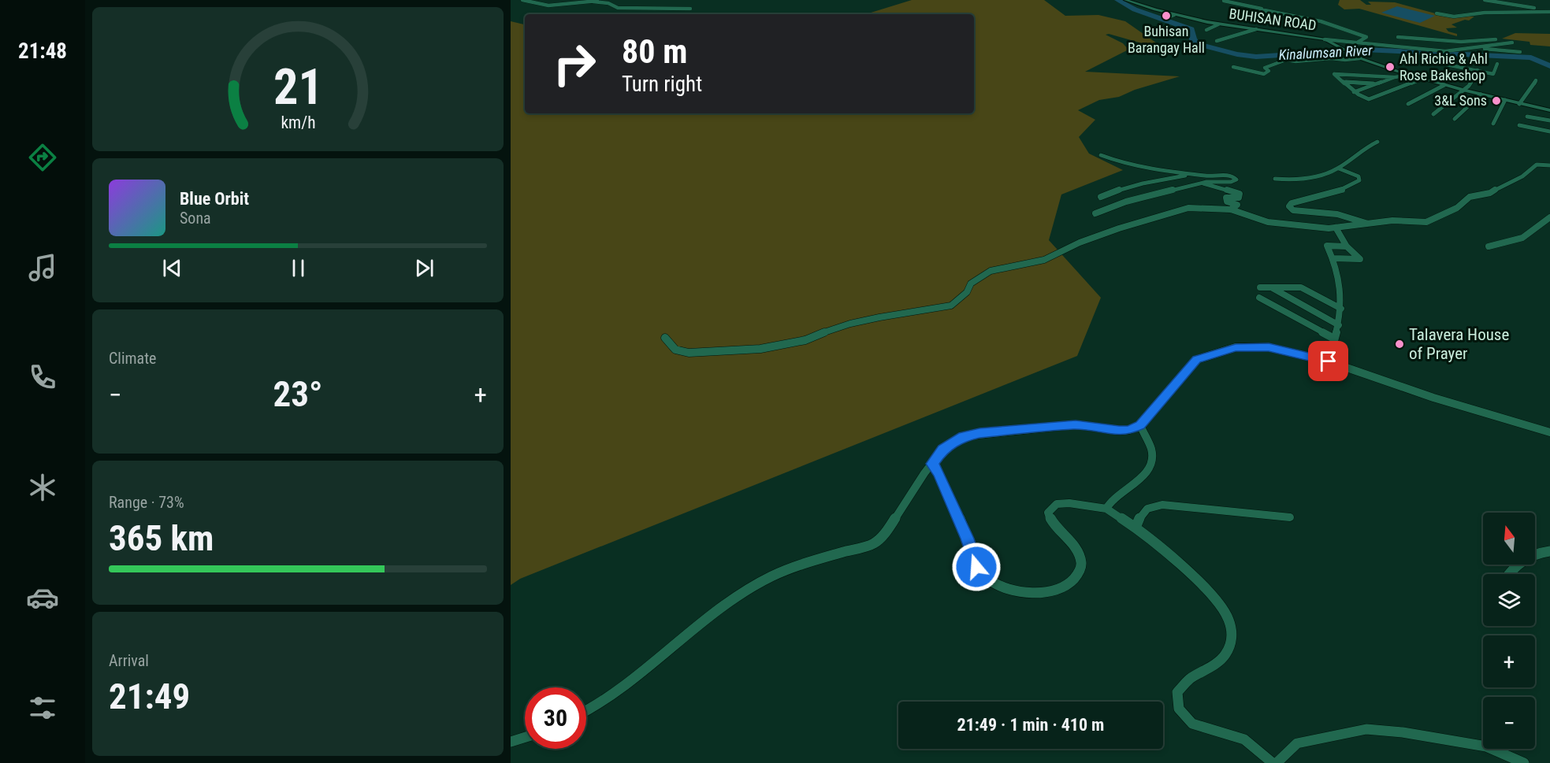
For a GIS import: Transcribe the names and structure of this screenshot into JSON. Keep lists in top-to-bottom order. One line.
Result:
{"streets":{"street":["BUHISAN ROAD"]},"water":["Kinalumsan River"],"places":["Buhisan Barangay Hall","Ahl Richie & Ahl Rose Bakeshop","3&L Sons","Talavera House of Prayer"],"north":"top","page":{"tabs":"21:48","turn":["80 m","Turn right"],"song":["Blue Orbit","Sona"],"tile":["Climate",["Range · 73%","365 km"],["Arrival","21:49"]],"heat":["−","23°","+"],"map_buttons":["+","−"],"limit":"30","trip":"21:49 · 1 min · 410 m","gauge":["21","km/h"]}}
